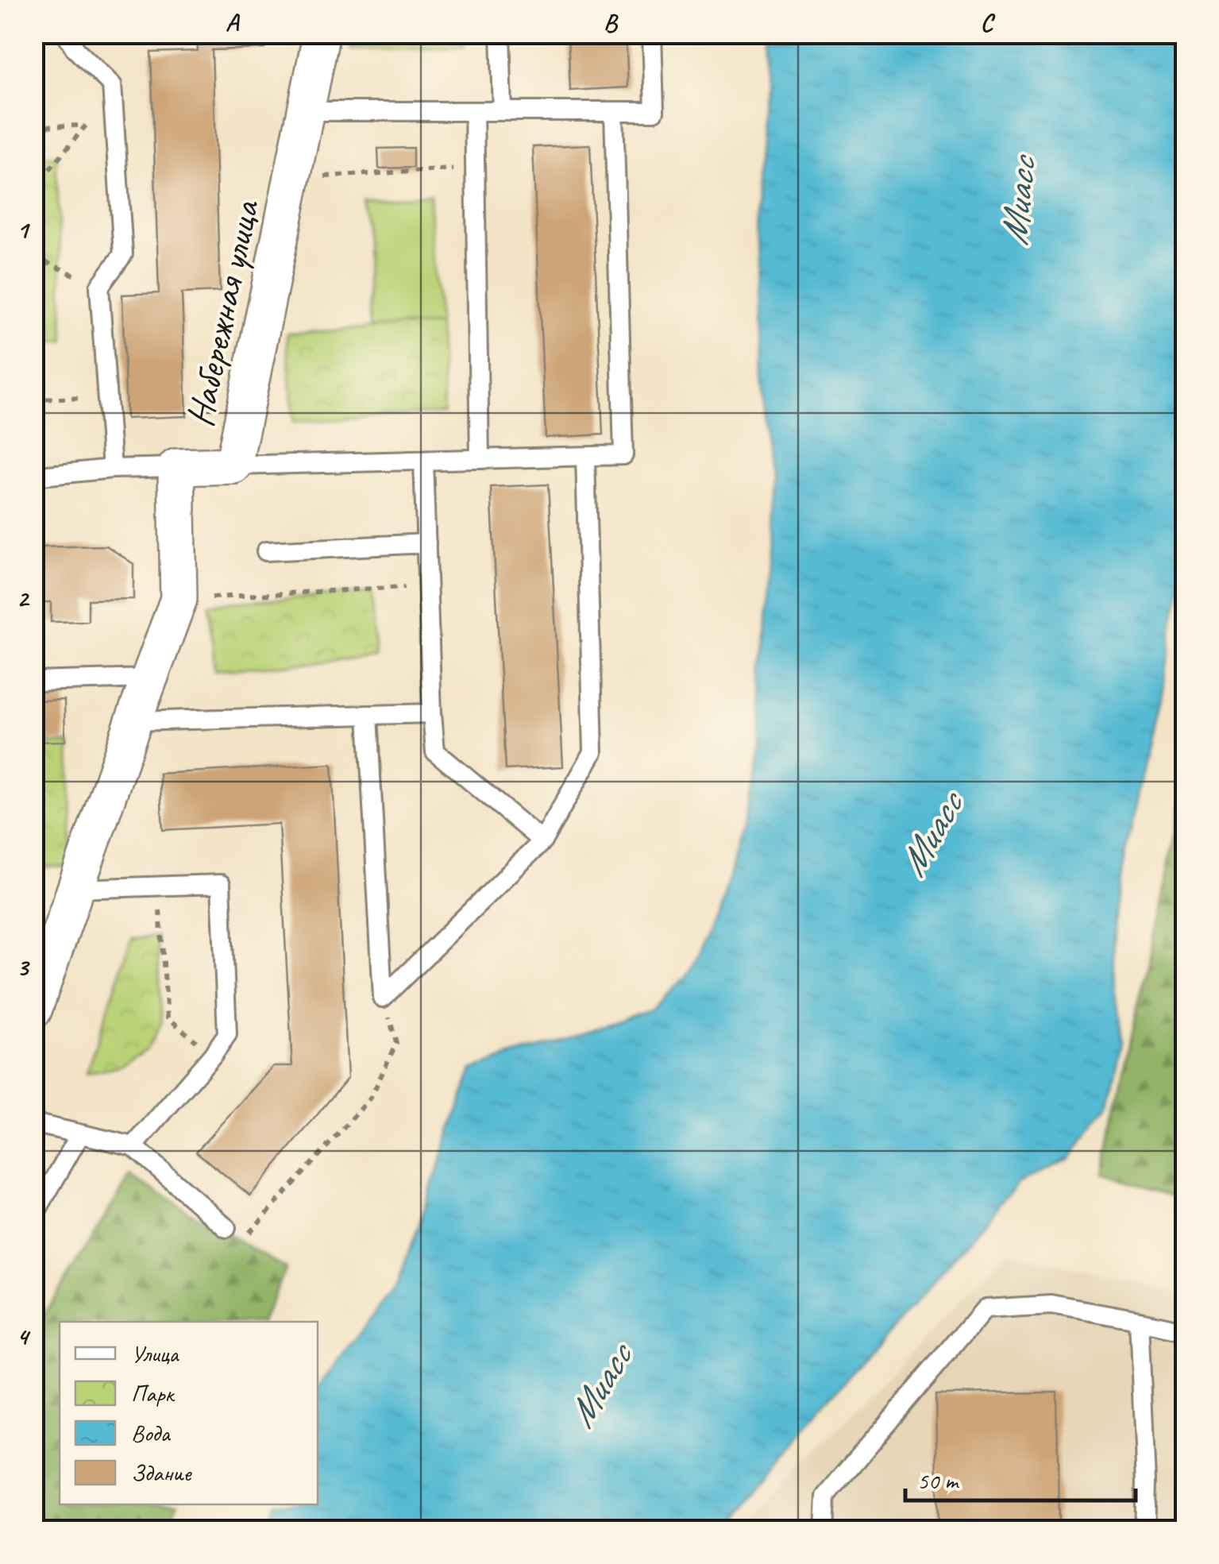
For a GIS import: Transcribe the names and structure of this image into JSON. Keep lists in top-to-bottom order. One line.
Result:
{"streets":{"street":["Набережная улица"]},"water":["Миасс"],"legend":["Улица","Парк","Вода","Здание"],"scale_bar":"50 m","grid":{"columns":["A","B","C"],"rows":["1","2","3","4"]}}
